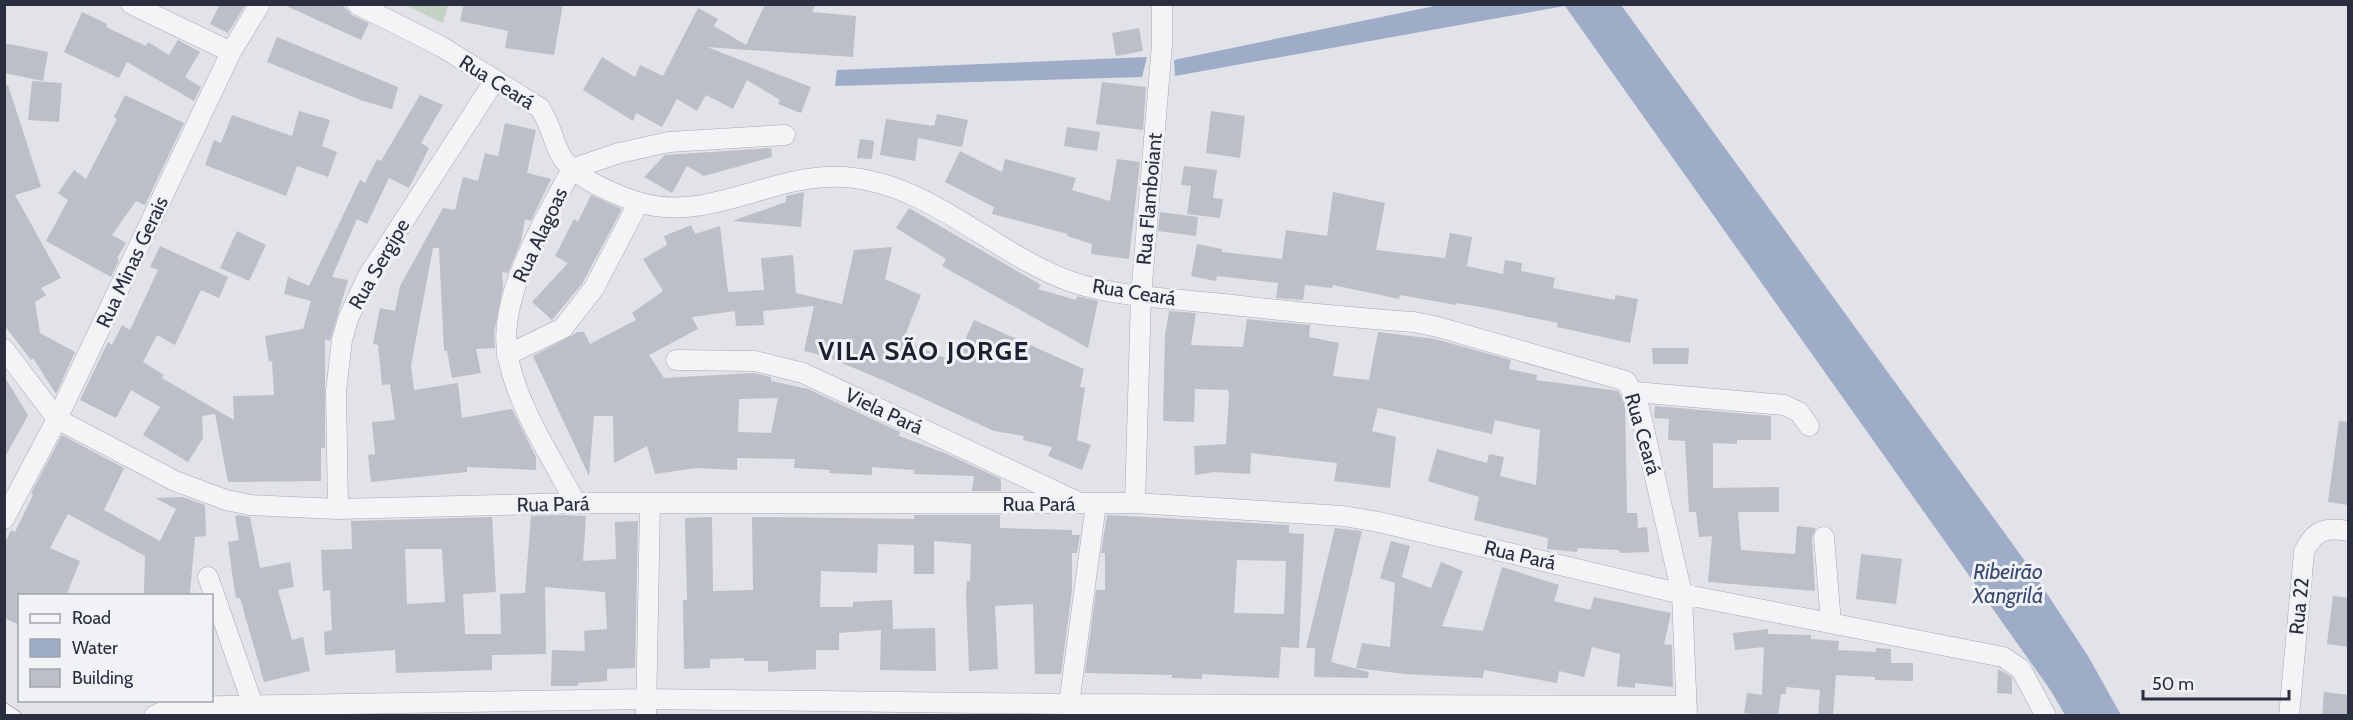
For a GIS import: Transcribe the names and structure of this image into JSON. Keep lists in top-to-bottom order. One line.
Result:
{"streets":{"street":["Rua Ceará","Rua Flamboiant","Rua Alagoas","Rua Minas Gerais","Rua Sergipe","Viela Pará","Rua Pará","Rua 22"]},"crossings":[["Rua Ceará","Rua Flamboiant"],["Rua Ceará","Rua Alagoas"],["Rua Ceará","Rua Sergipe"],["Rua Ceará","Rua Pará"],["Rua Flamboiant","Rua Pará"],["Rua Alagoas","Rua Pará"],["Rua Minas Gerais","Rua Pará"],["Rua Sergipe","Rua Pará"],["Viela Pará","Rua Pará"]],"districts":["VILA SÃO JORGE"],"water":["Ribeirão Xangrilá"],"legend":["Road","Water","Building"],"scale_bar":"50 m"}
